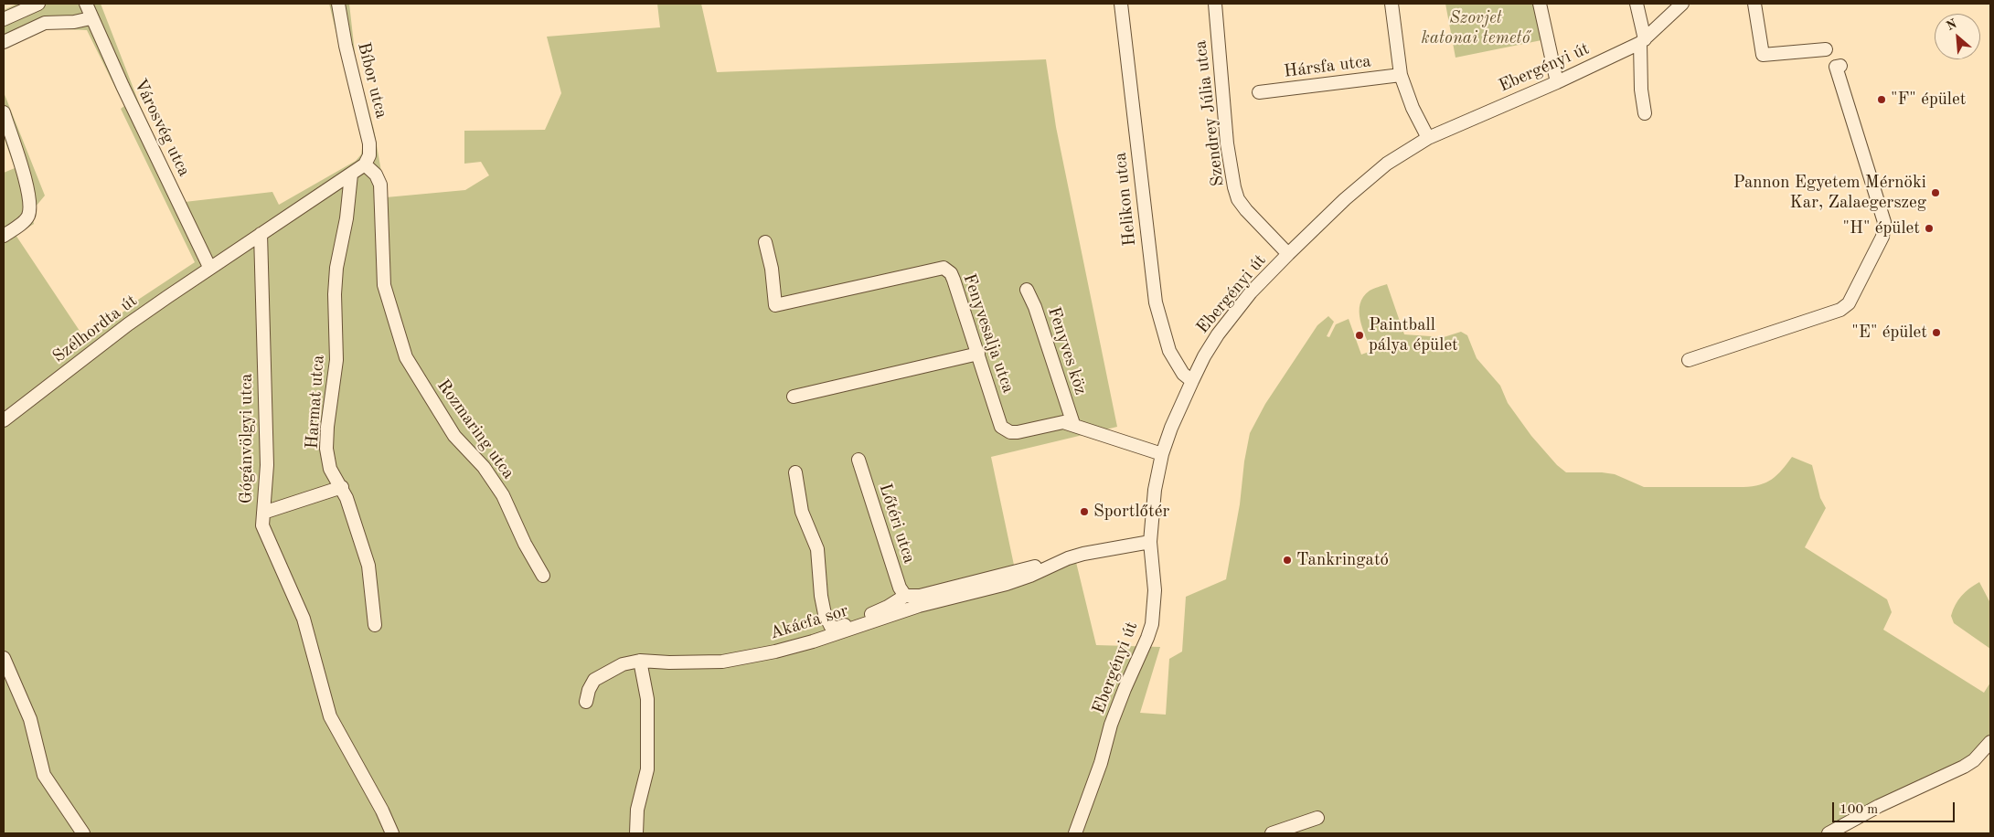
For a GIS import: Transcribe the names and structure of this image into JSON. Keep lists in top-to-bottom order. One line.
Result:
{"streets":{"street":["Hársfa utca","Ebergényi út","Bíbor utca","Szendrey Júlia utca","Városvég utca","Helikon utca","Szélhordta út","Fenyvesalja utca","Fenyves köz","Harmat utca","Rozmaring utca","Gógánvölgyi utca","Lőtéri utca","Akácfa sor"]},"crossings":[["Ebergényi út","Szendrey Júlia utca"],["Ebergényi út","Helikon utca"],["Ebergényi út","Fenyvesalja utca"],["Ebergényi út","Akácfa sor"],["Bíbor utca","Rozmaring utca"],["Városvég utca","Szélhordta út"],["Fenyvesalja utca","Fenyves köz"]],"parks":["Szovjet katonai temető"],"places":["\"F\" épület","Pannon Egyetem Mérnöki Kar, Zalaegerszeg","\"H\" épület","\"E\" épület","Paintball pálya épület","Sportlőtér","Tankringató"],"scale_bar":"100 m","north":"top left"}
